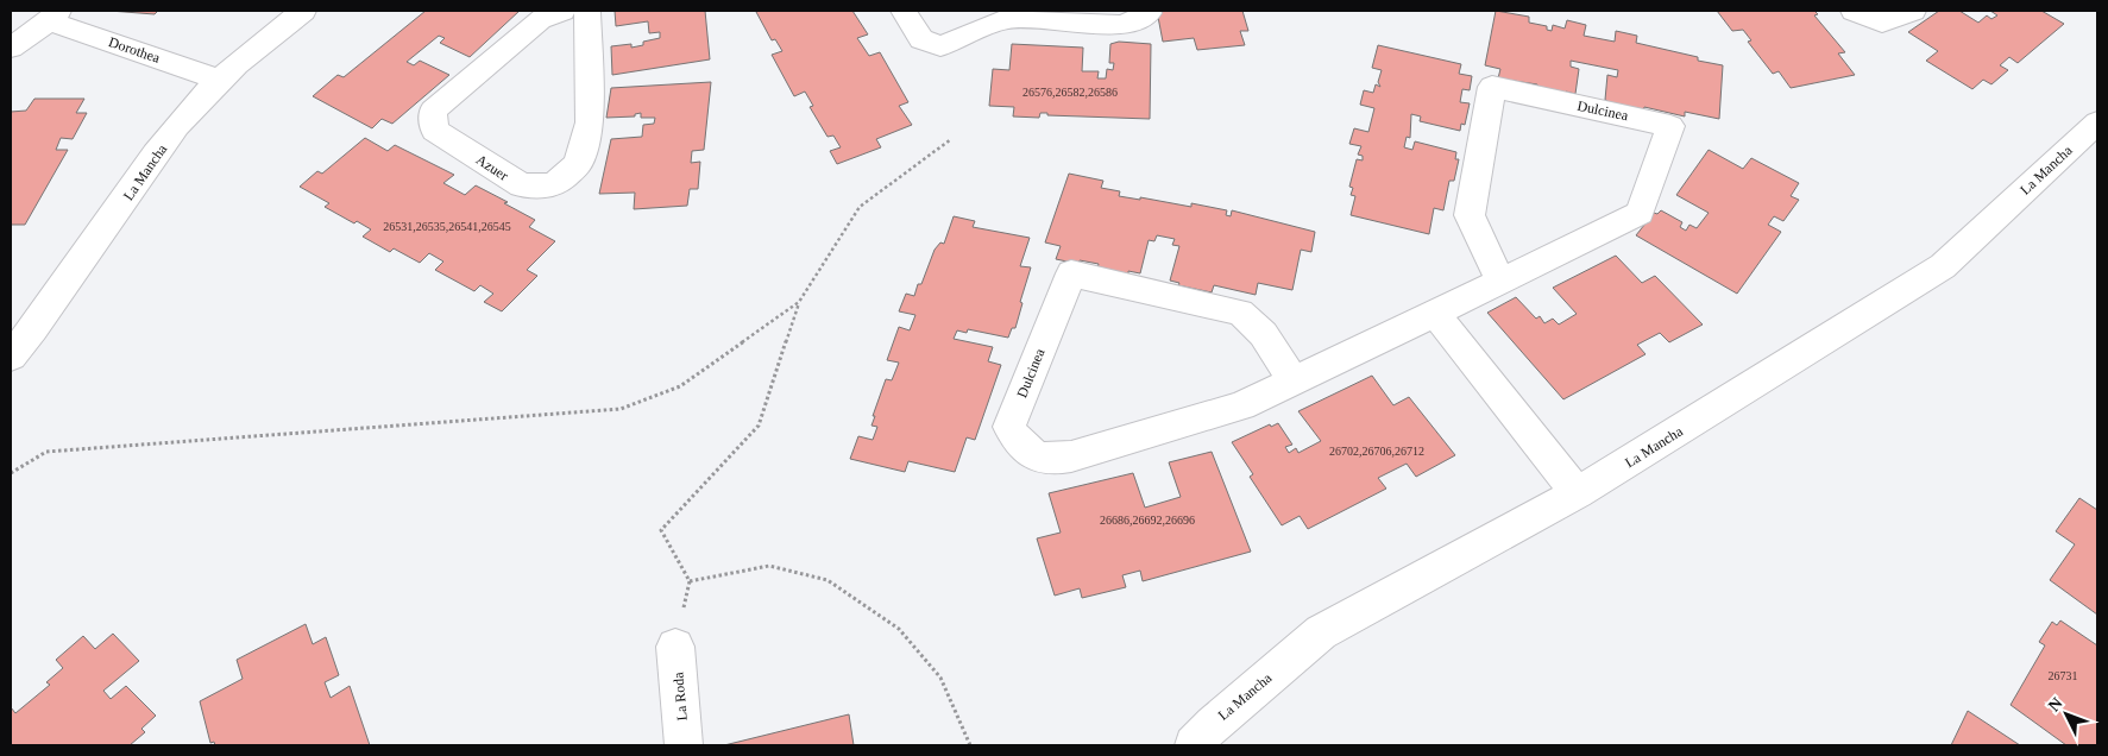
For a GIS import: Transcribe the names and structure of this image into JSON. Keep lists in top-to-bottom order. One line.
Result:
{"streets":{"street":["Dorothea","Dulcinea","Azuer","La Mancha","La Roda"]},"crossings":[["Dorothea","La Mancha"]],"house_numbers":["26576,26582,26586","26531,26535,26541,26545","26702,26706,26712","26686,26692,26696","26731"],"north":"top left"}
